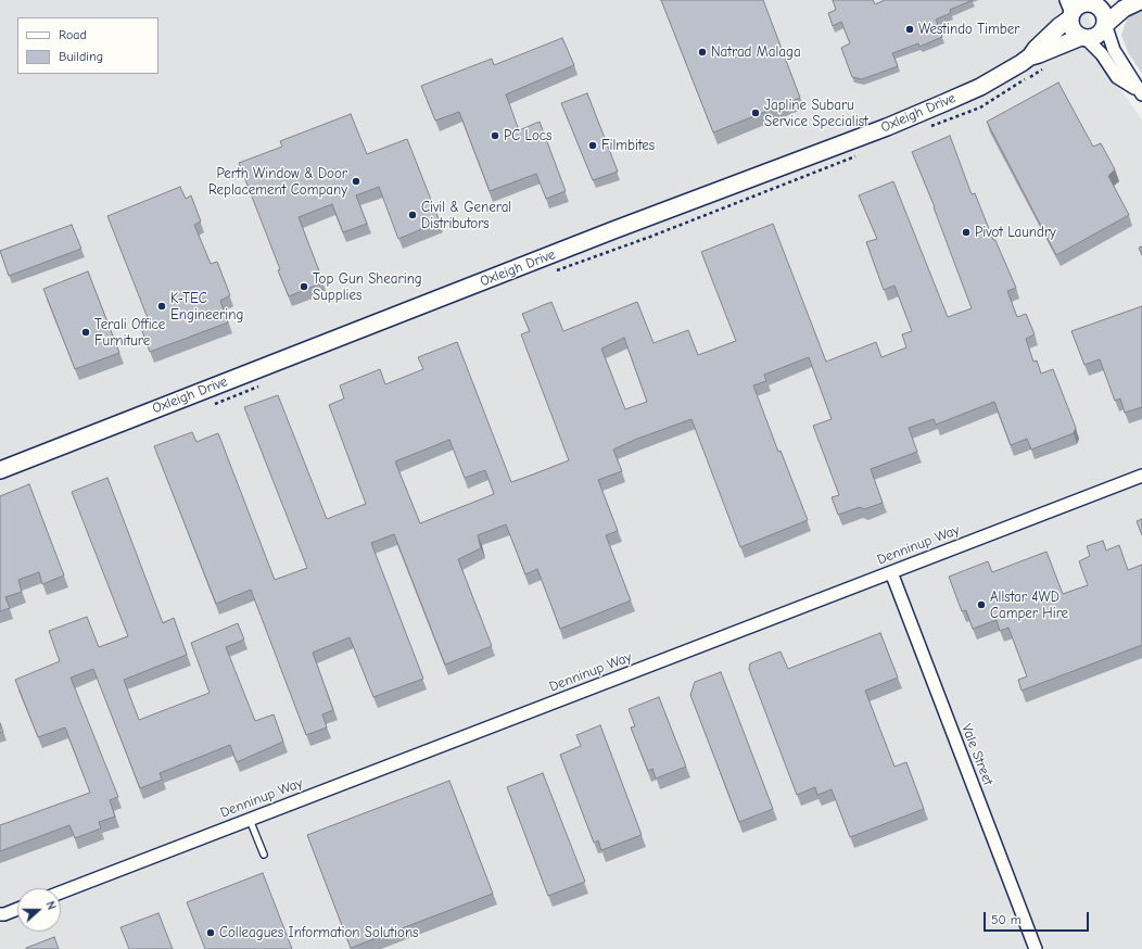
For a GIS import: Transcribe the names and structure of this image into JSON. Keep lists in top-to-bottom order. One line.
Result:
{"streets":{"street":["Oxleigh Drive","Denninup Way","Vale Street"]},"crossings":[["Denninup Way","Vale Street"]],"places":["Westindo Timber","Natrad Malaga","Japline Subaru Service Specialist","PC Locs","Filmbites","Perth Window & Door Replacement Company","Civil & General Distributors","Pivot Laundry","Top Gun Shearing Supplies","K-TEC Engineering","Terali Office Furniture","Allstar 4WD Camper Hire","Colleagues Information Solutions"],"legend":["Road","Building"],"scale_bar":"50 m","north":"right"}
